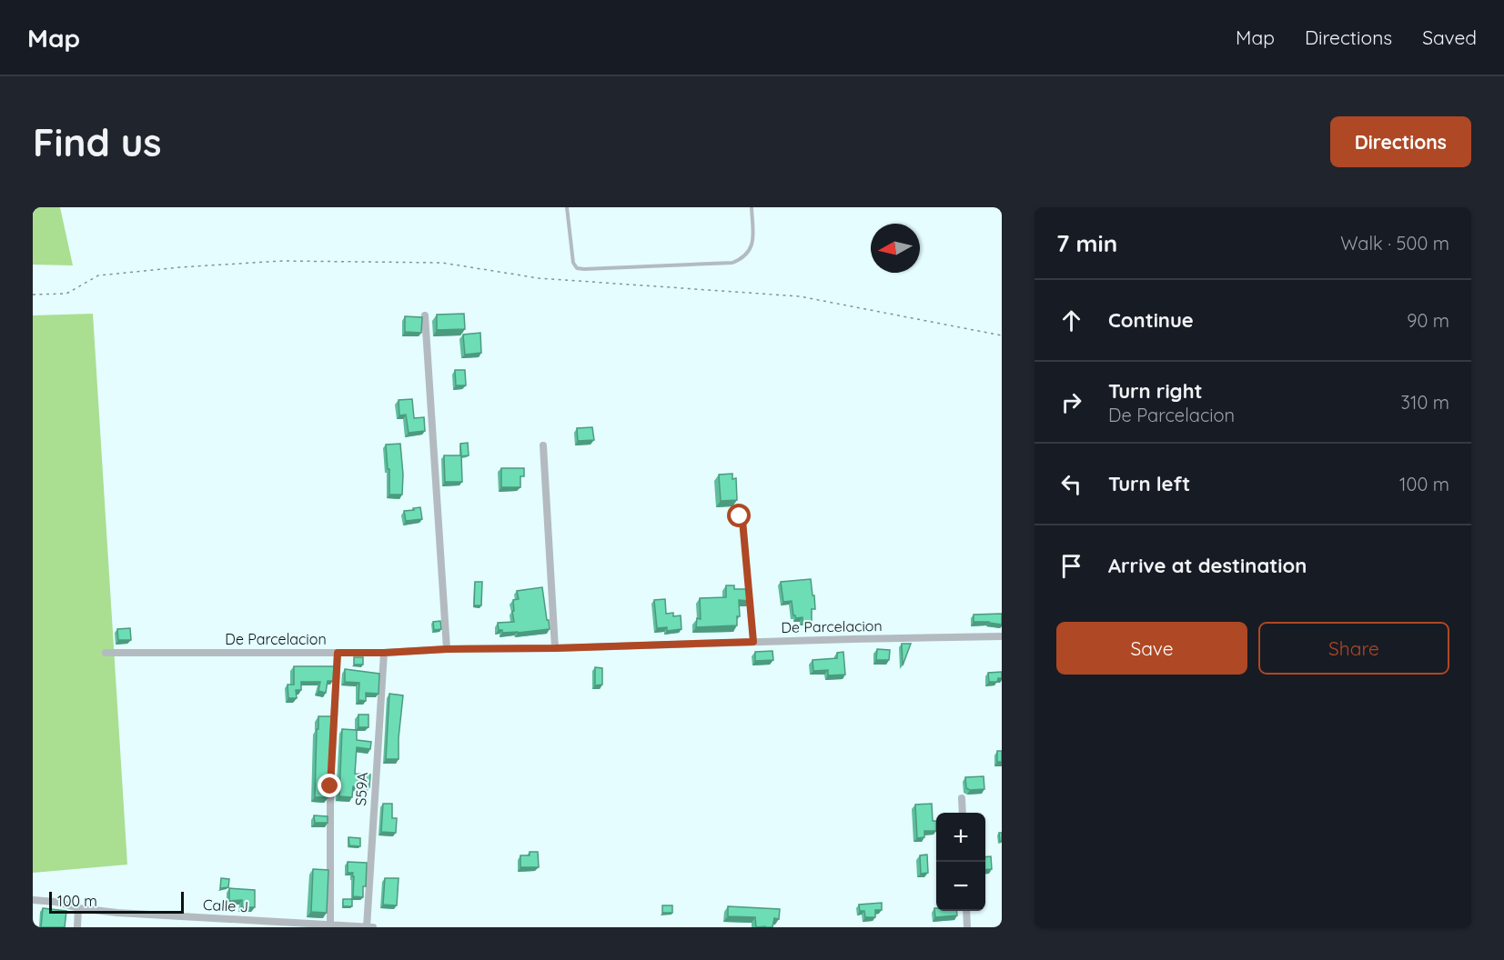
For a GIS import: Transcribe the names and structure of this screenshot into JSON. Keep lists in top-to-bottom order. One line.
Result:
{"streets":{"street":["De Parcelacion","S59A","Calle J"]},"crossings":[["De Parcelacion","S59A"],["S59A","Calle J"]],"scale_bar":"100 m","north":"left","page":{"header":"Map","nav":["Map","Directions","Saved"],"buttons":["Directions",["Save","Share"]],"title":"Find us","heading":["7 min","Walk · 500 m"],"list":[["Continue","90 m"],["Turn right","De Parcelacion","310 m"],["Turn left","100 m"],"Arrive at destination"],"map_buttons":["+","−"],"scale":"100 m"}}
